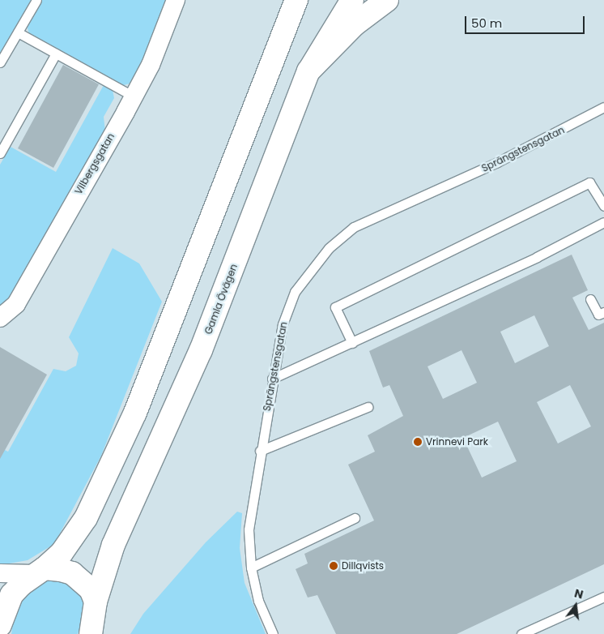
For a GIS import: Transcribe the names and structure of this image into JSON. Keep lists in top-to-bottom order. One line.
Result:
{"streets":{"main road":["Gamla Övägen"],"street":["Vilbergsgatan"],"lane":["Sprängstensgatan"]},"places":["Vrinnevi Park","Dillqvists"],"scale_bar":"50 m","north":"top"}
